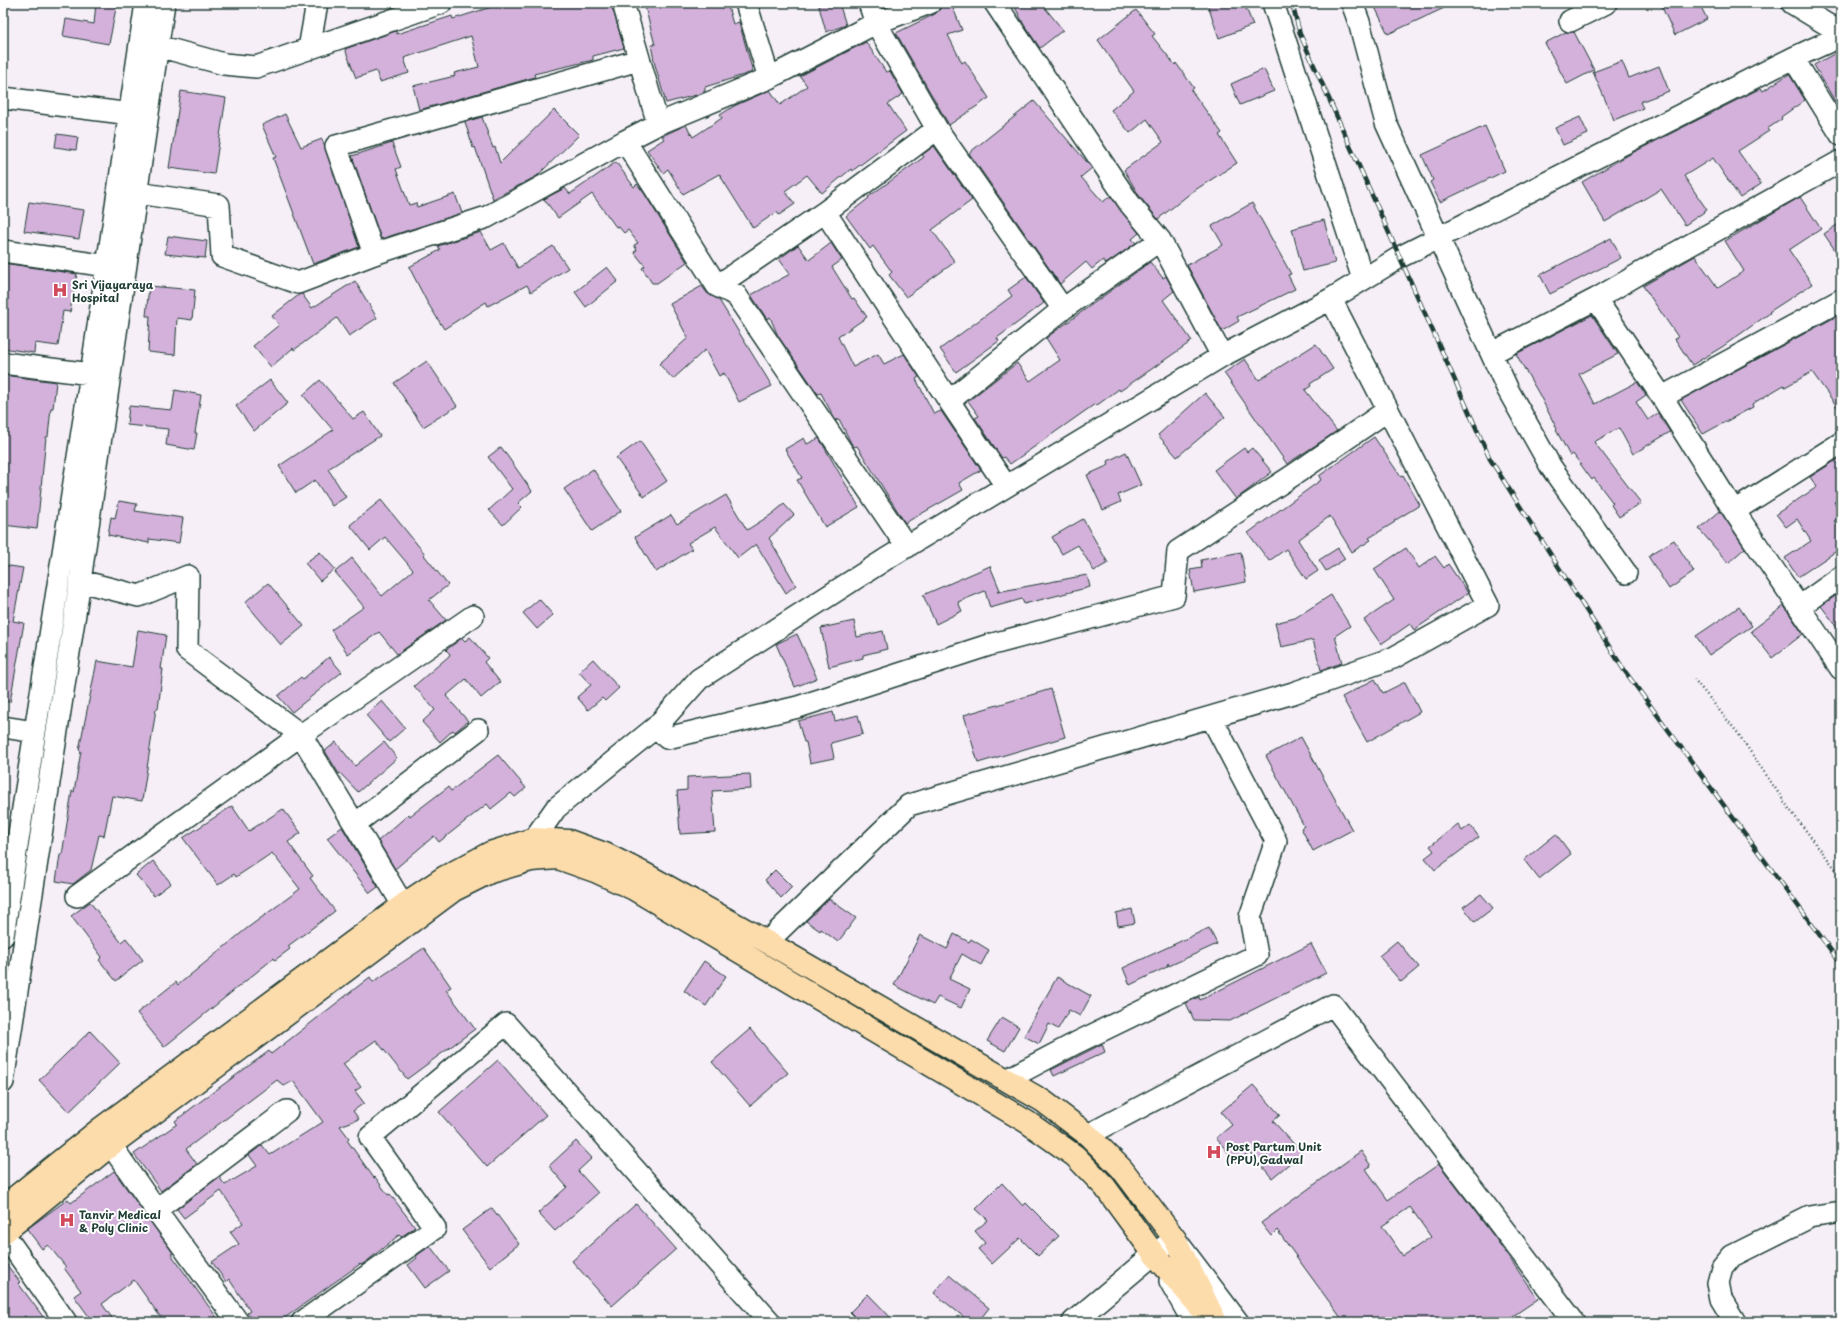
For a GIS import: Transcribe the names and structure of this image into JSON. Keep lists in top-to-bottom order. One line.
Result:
{"places":{"hospital":["Sri Vijayaraya Hospital","Post Partum Unit (PPU),Gadwal","Tanvir Medical & Poly Clinic"]}}
